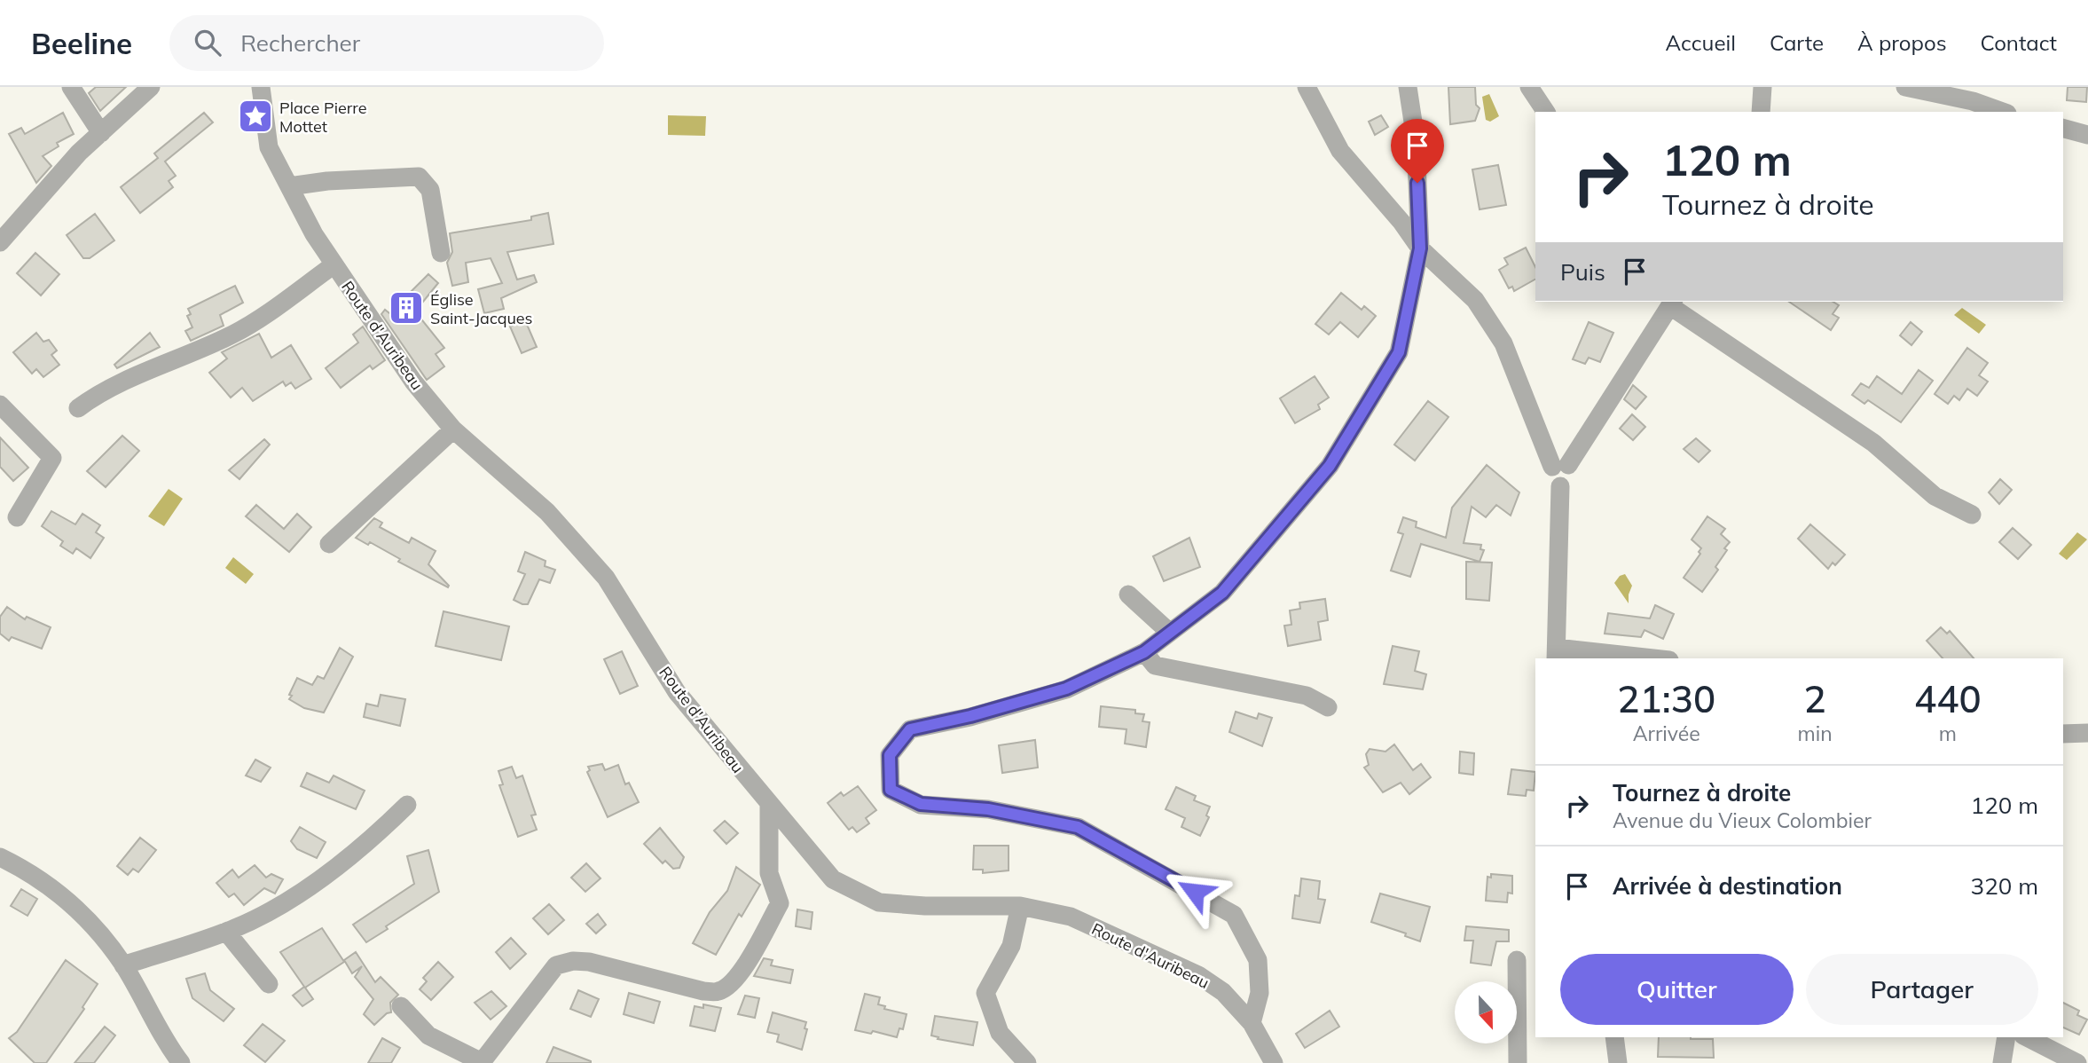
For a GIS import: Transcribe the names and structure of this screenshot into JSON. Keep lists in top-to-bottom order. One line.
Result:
{"streets":{"street":["Route d'Auribeau"]},"places":{"place":["Place Pierre Mottet"],"building":["Église Saint-Jacques"]},"north":"bottom","page":{"header":"Beeline","search":"Rechercher","nav":["Accueil","Carte","À propos","Contact"],"turn":["120 m","Tournez à droite"],"then":"Puis","eta":["21:30","Arrivée","2","min","440","m"],"list":[{"name":"Tournez à droite","note":"Avenue du Vieux Colombier","value":"120 m"},{"name":"Arrivée à destination","value":"320 m"}],"buttons":["Quitter","Partager"]}}
